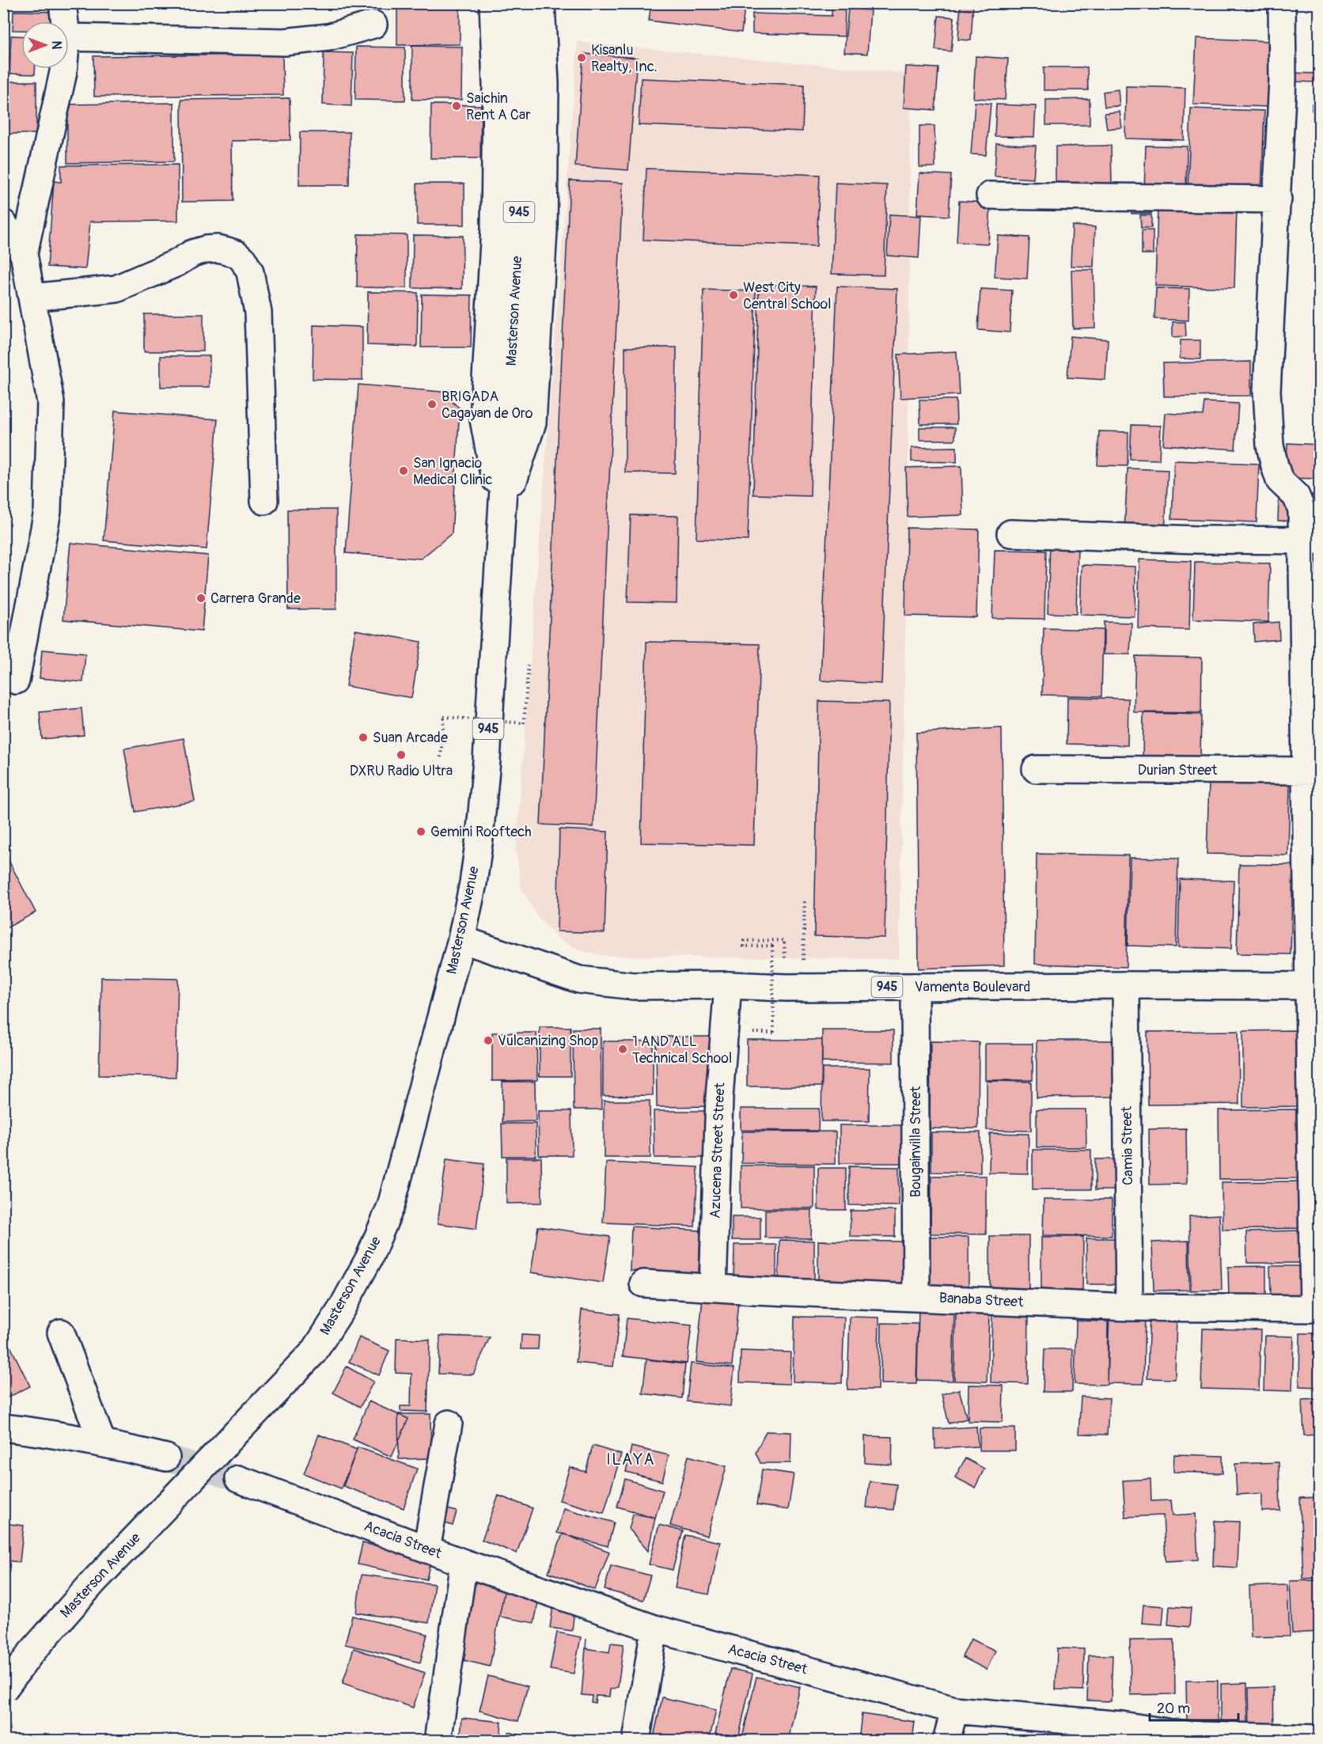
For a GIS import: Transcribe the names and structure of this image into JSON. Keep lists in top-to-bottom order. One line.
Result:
{"streets":{"street":["945","Masterson Avenue","Durian Street","Vamenta Boulevard","Bougainvilla Street","Camia Street","Azucena Street Street","Banaba Street","Acacia Street"]},"crossings":[["Masterson Avenue","Vamenta Boulevard"],["Vamenta Boulevard","Bougainvilla Street"],["Vamenta Boulevard","Camia Street"],["Vamenta Boulevard","Azucena Street Street"],["Bougainvilla Street","Banaba Street"],["Camia Street","Banaba Street"],["Azucena Street Street","Banaba Street"]],"districts":["ILAYA"],"places":["Kisanlu Realty, Inc.","Saichin Rent A Car","West City Central School","BRIGADA Cagayan de Oro","San Ignacio Medical Clinic","Carrera Grande","Suan Arcade","DXRU Radio Ultra","Gemini Rooftech","Vulcanizing Shop","1 AND ALL Technical School"],"scale_bar":"20 m","north":"right"}
